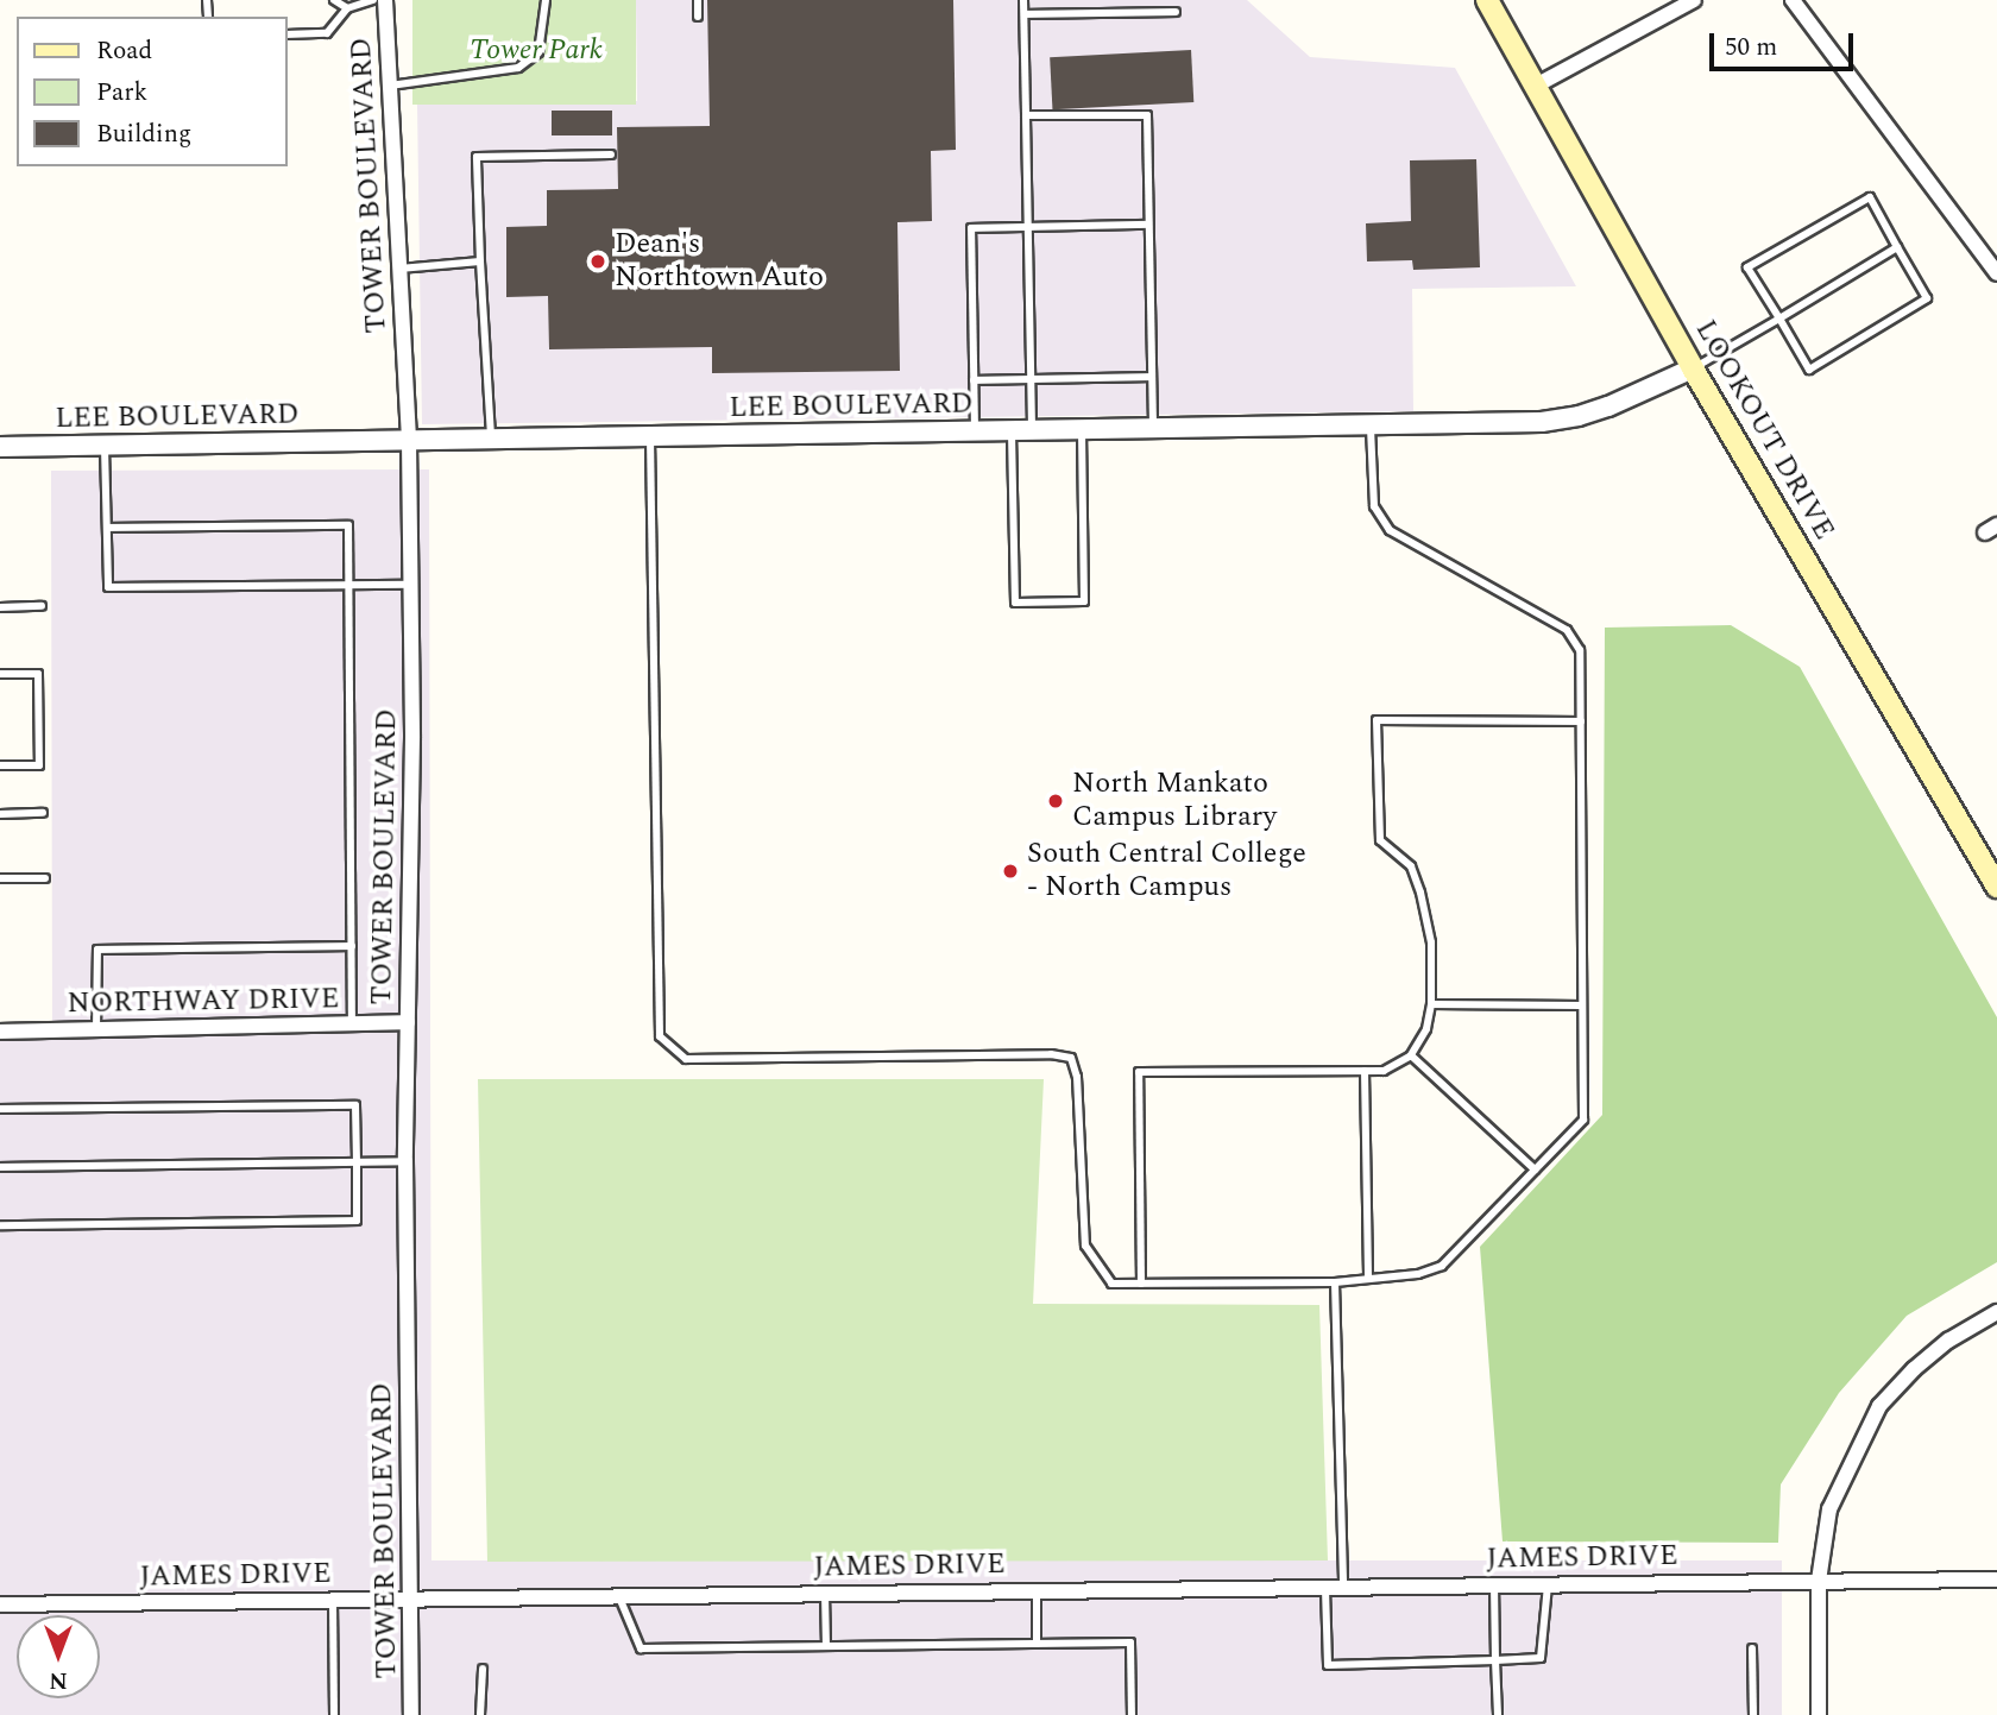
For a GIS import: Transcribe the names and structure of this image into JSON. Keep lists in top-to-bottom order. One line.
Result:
{"streets":{"main road":["LOOKOUT DRIVE"],"street":["TOWER BOULEVARD","LEE BOULEVARD","NORTHWAY DRIVE","JAMES DRIVE"]},"crossings":[["TOWER BOULEVARD","LEE BOULEVARD"],["TOWER BOULEVARD","NORTHWAY DRIVE"],["TOWER BOULEVARD","JAMES DRIVE"],["LEE BOULEVARD","LOOKOUT DRIVE"]],"parks":["Tower Park"],"places":["Dean's Northtown Auto","North Mankato Campus Library","South Central College - North Campus"],"legend":["Road","Park","Building"],"scale_bar":"50 m","north":"bottom"}
